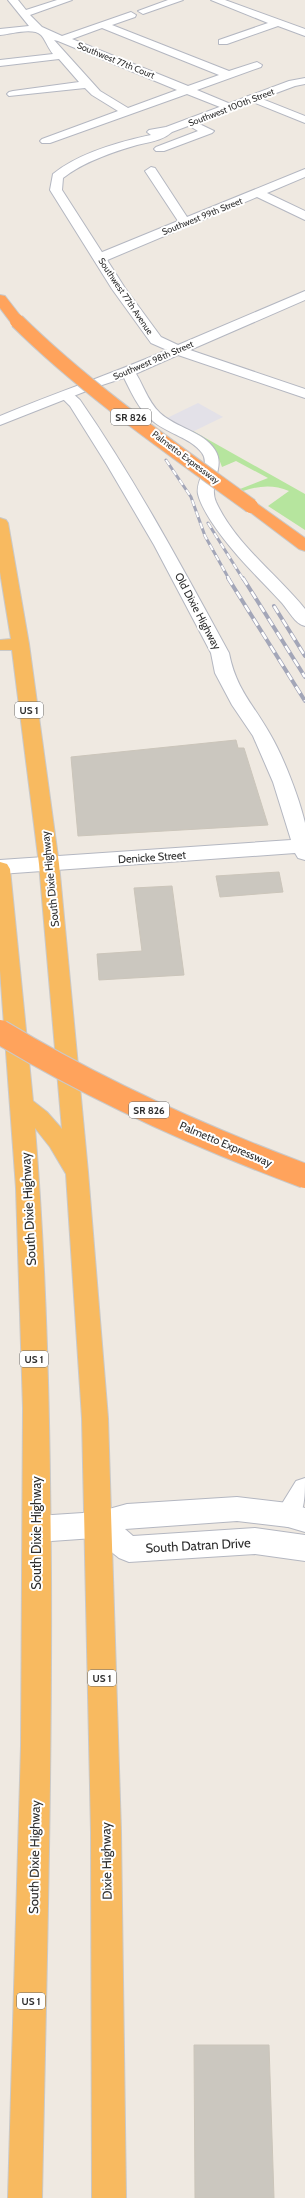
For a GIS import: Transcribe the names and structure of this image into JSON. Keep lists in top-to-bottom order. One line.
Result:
{"streets":{"highway":["SR 826","Palmetto Expressway","US 1","South Dixie Highway","Dixie Highway"],"street":["Southwest 77th Court","Southwest 100th Street","Southwest 99th Street","Southwest 77th Avenue","Southwest 98th Street","Old Dixie Highway","Denicke Street","South Datran Drive"]},"crossings":[["Southwest 77th Court","Southwest 100th Street"],["Southwest 100th Street","Southwest 77th Avenue"],["Southwest 99th Street","Southwest 77th Avenue"],["Southwest 77th Avenue","Southwest 98th Street"],["Southwest 98th Street","Old Dixie Highway"],["Old Dixie Highway","Denicke Street"],["Denicke Street","South Dixie Highway"],["South Dixie Highway","South Datran Drive"],["South Dixie Highway","Dixie Highway"],["South Datran Drive","Dixie Highway"]]}
